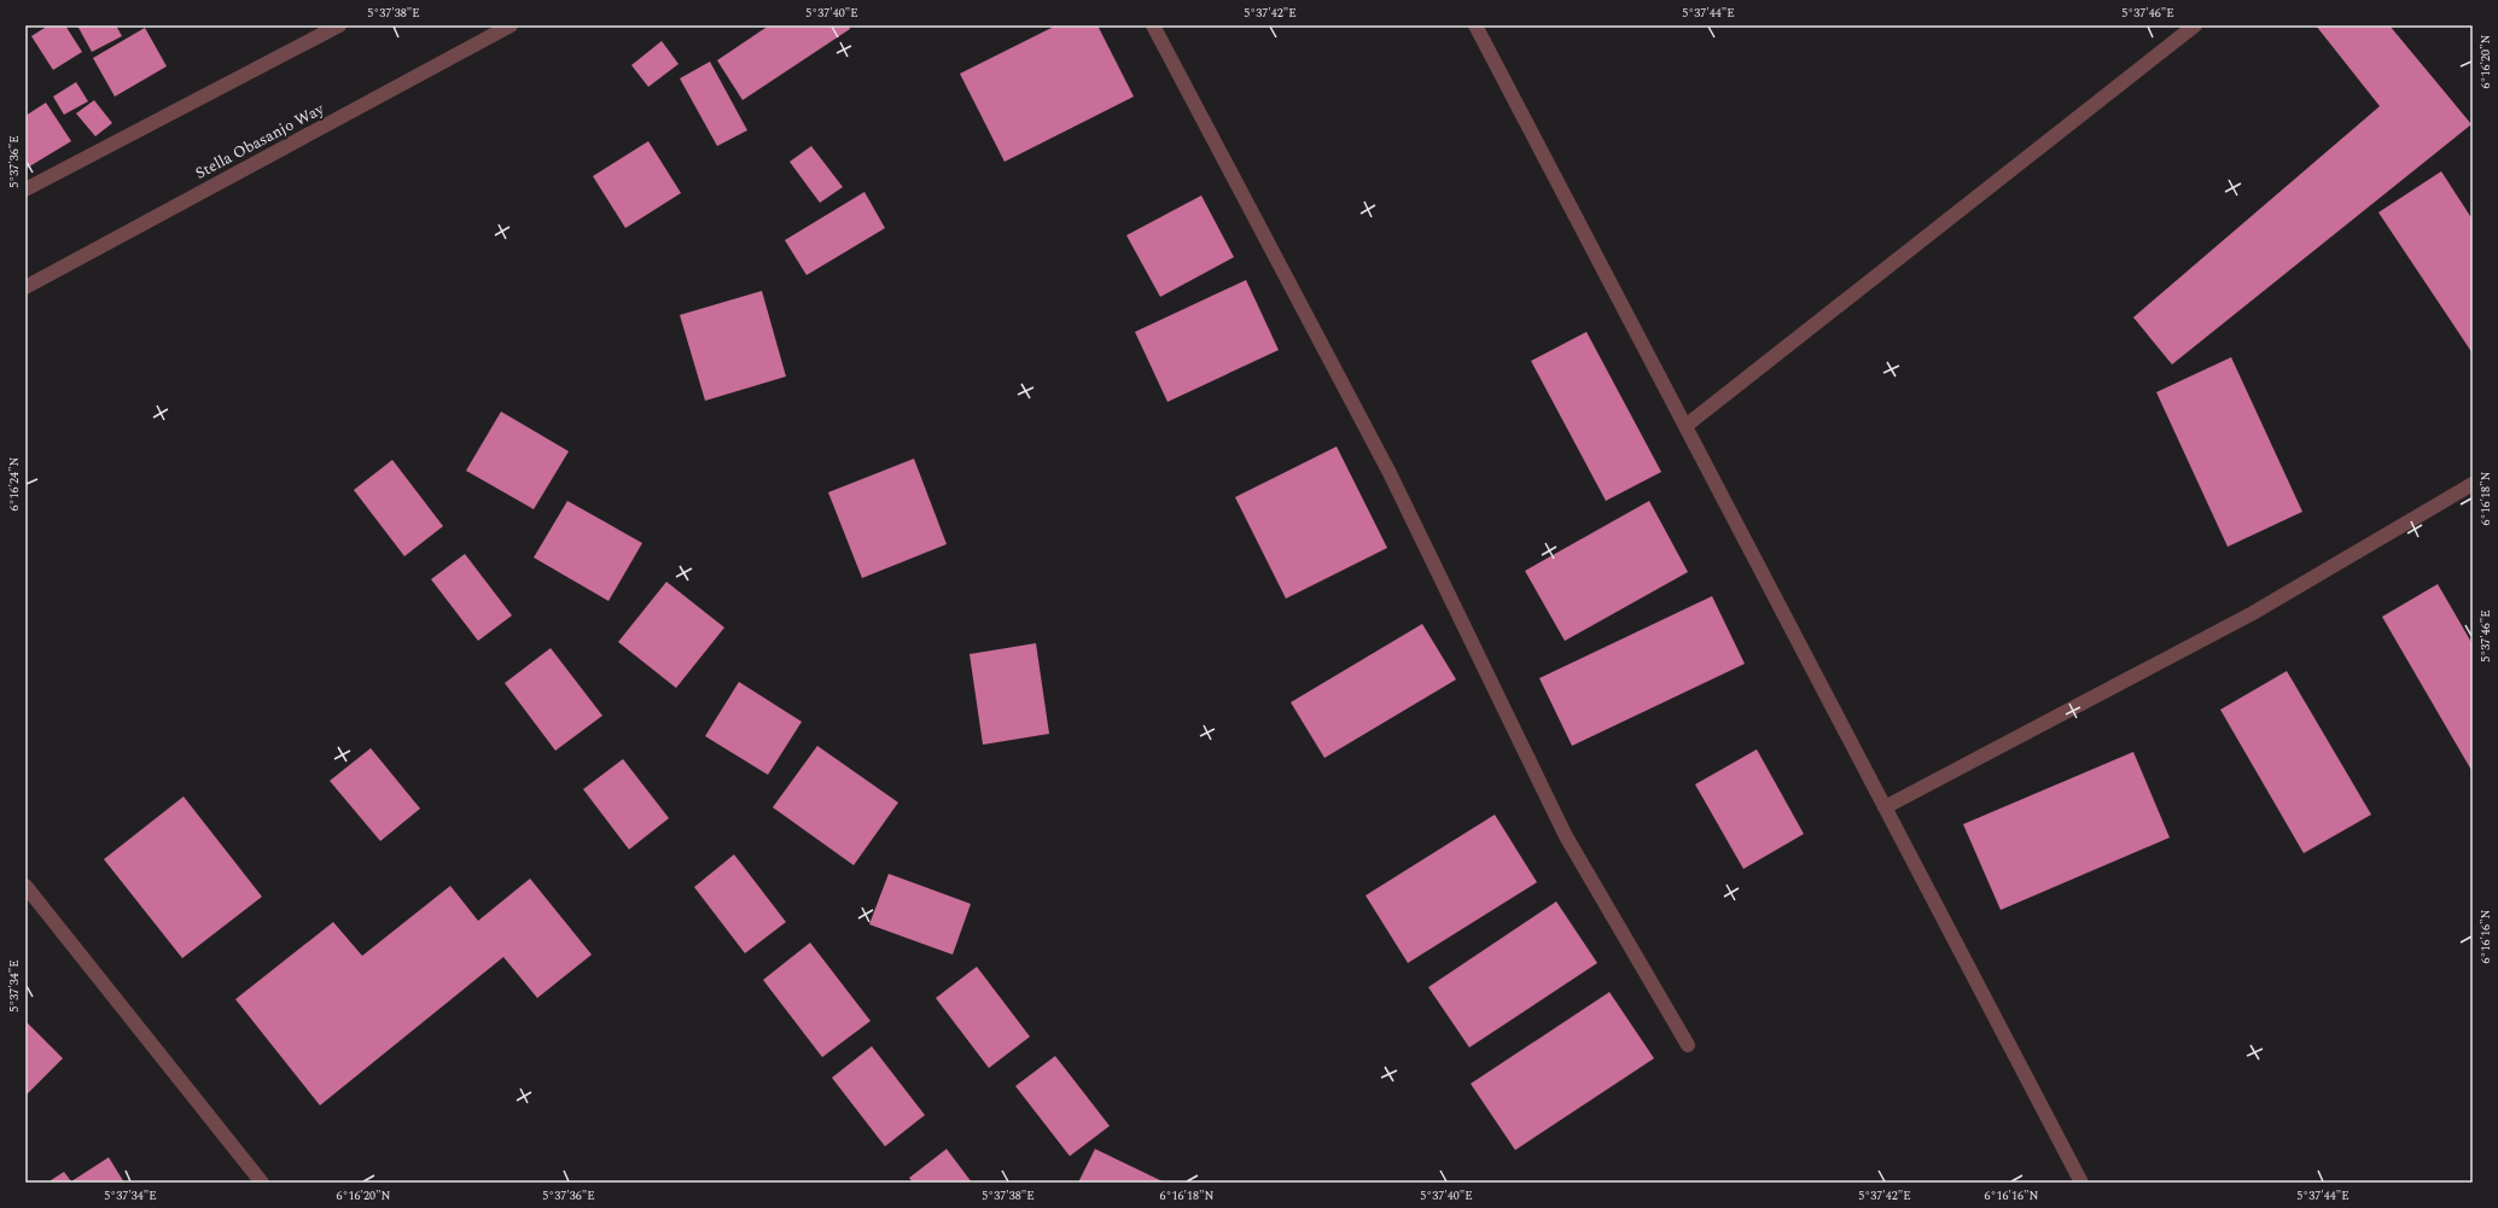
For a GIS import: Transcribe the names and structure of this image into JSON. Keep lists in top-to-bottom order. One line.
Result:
{"streets":{"street":["Stella Obasanjo Way"]},"coordinates":["5°37'38\"E","5°37'40\"E","5°37'42\"E","5°37'44\"E","5°37'46\"E","6°16'20\"N","5°37'36\"E","6°16'24\"N","6°16'18\"N","6°16'16\"N","5°37'34\"E"]}
